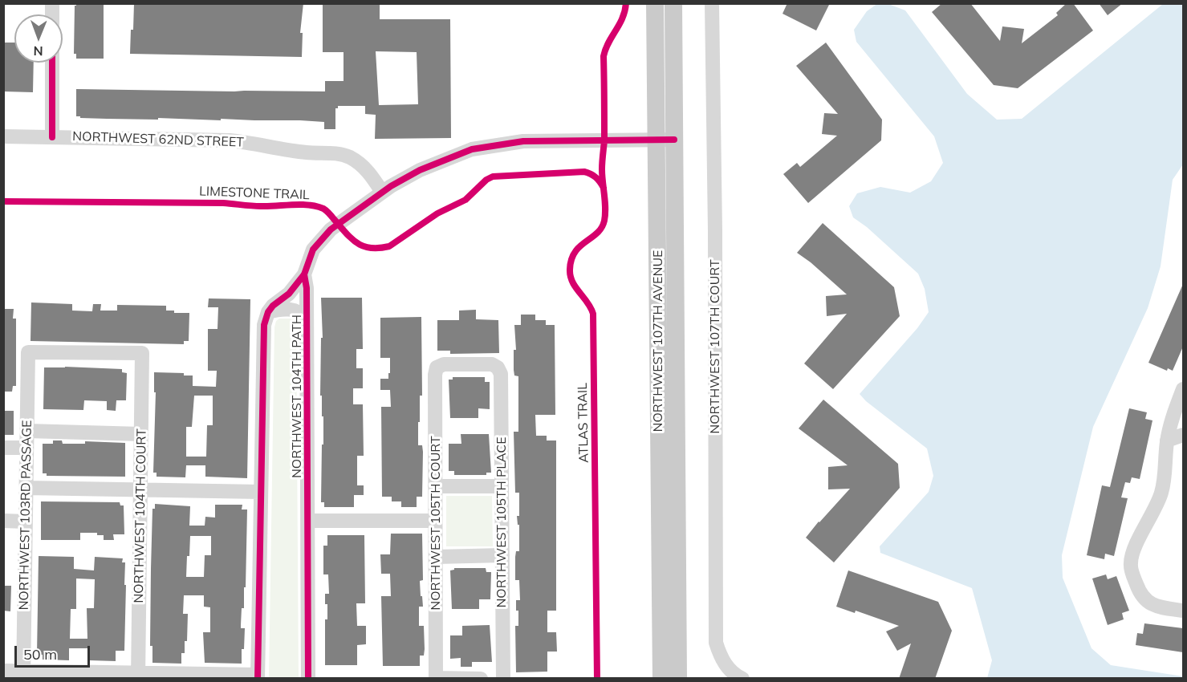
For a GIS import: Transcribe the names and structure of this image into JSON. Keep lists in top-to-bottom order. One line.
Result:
{"streets":{"main road":["NORTHWEST 107TH AVENUE"],"street":["NORTHWEST 62ND STREET","NORTHWEST 107TH COURT","NORTHWEST 104TH PATH","NORTHWEST 103RD PASSAGE","NORTHWEST 104TH COURT","NORTHWEST 105TH PLACE","NORTHWEST 105TH COURT"],"cycle path":["LIMESTONE TRAIL","ATLAS TRAIL"]},"crossings":[["NORTHWEST 103RD PASSAGE","NORTHWEST 104TH COURT"],["NORTHWEST 105TH PLACE","NORTHWEST 105TH COURT"]],"scale_bar":"50 m","north":"bottom"}
